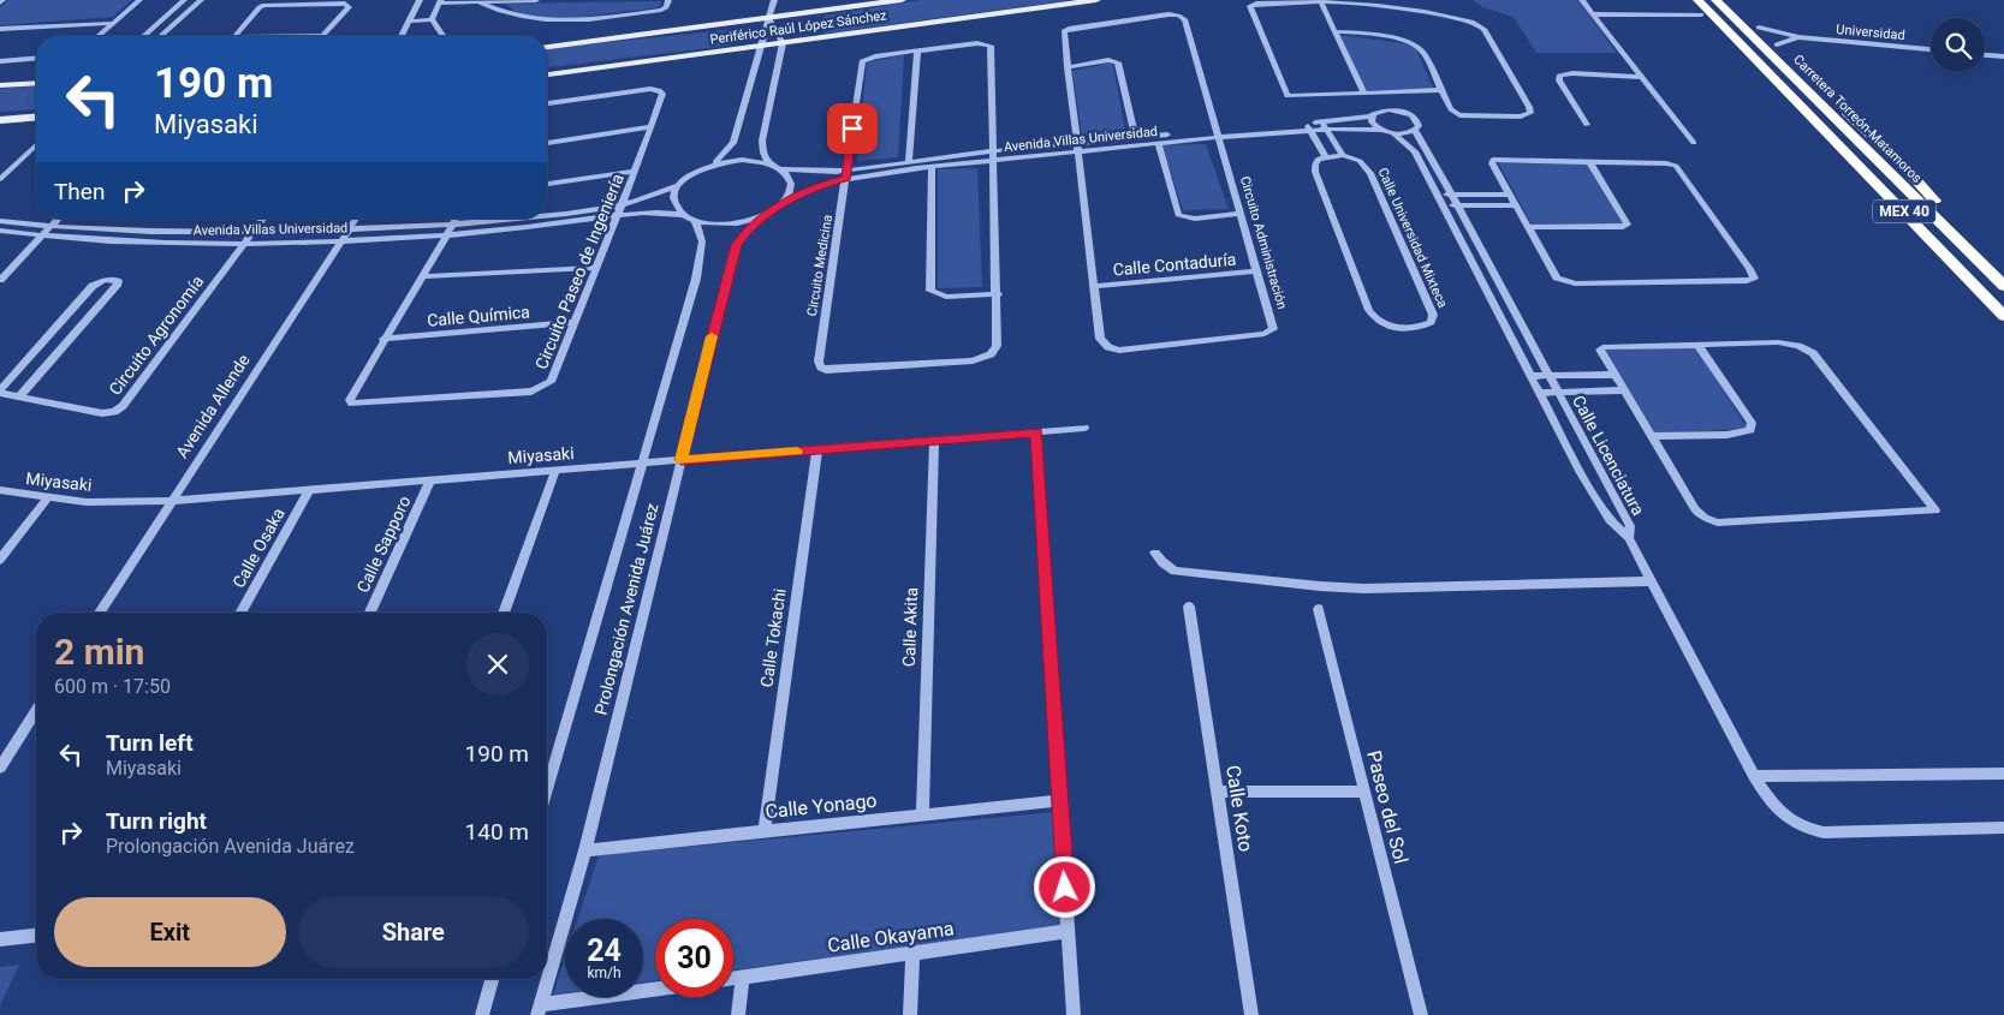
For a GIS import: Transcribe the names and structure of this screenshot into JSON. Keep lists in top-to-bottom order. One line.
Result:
{"streets":{"highway":["Carretera Torreón-Matamoros","MEX 40"],"main road":["Periférico Raúl López Sánchez"],"street":["Universidad","Avenida Villas Universidad","Calle Universidad Mixteca","Circuito Administración","Calle Contaduría","Circuito Medicina","Circuito Paseo de Ingeniería","Calle Química","Circuito Agronomía","Avenida Allende","Miyasaki","Calle Licenciatura","Calle Sapporo","Calle Osaka","Prolongación Avenida Juárez","Calle Akita","Calle Tokachi","Calle Yonago","Paseo del Sol","Calle Koto","Calle Okayama"]},"crossings":[["Avenida Villas Universidad","Calle Universidad Mixteca"],["Avenida Villas Universidad","Circuito Administración"],["Avenida Villas Universidad","Circuito Medicina"],["Avenida Villas Universidad","Circuito Paseo de Ingeniería"],["Avenida Villas Universidad","Circuito Agronomía"],["Avenida Villas Universidad","Avenida Allende"],["Avenida Villas Universidad","Calle Licenciatura"],["Avenida Villas Universidad","Prolongación Avenida Juárez"],["Circuito Administración","Calle Contaduría"],["Circuito Paseo de Ingeniería","Calle Química"],["Avenida Allende","Miyasaki"],["Miyasaki","Calle Sapporo"],["Miyasaki","Calle Osaka"],["Miyasaki","Prolongación Avenida Juárez"],["Miyasaki","Calle Akita"],["Miyasaki","Calle Tokachi"],["Prolongación Avenida Juárez","Calle Yonago"],["Calle Akita","Calle Yonago"],["Calle Tokachi","Calle Yonago"]],"page":{"turn":["190 m","Miyasaki"],"then":"Then","heading":["2 min","600 m · 17:50"],"list":[{"name":"Turn left","note":"Miyasaki","value":"190 m"},{"name":"Turn right","note":"Prolongación Avenida Juárez","value":"140 m"}],"buttons":["Exit","Share"],"speed":"24 km/h","limit":"30"}}
